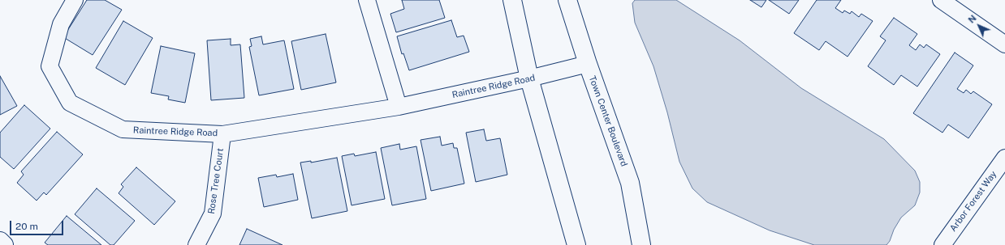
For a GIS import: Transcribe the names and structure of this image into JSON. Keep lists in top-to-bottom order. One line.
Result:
{"streets":{"street":["Raintree Ridge Road","Town Center Boulevard","Rose Tree Court","Arbor Forest Way"]},"crossings":[["Raintree Ridge Road","Town Center Boulevard"],["Raintree Ridge Road","Rose Tree Court"]],"scale_bar":"20 m","north":"top left"}
